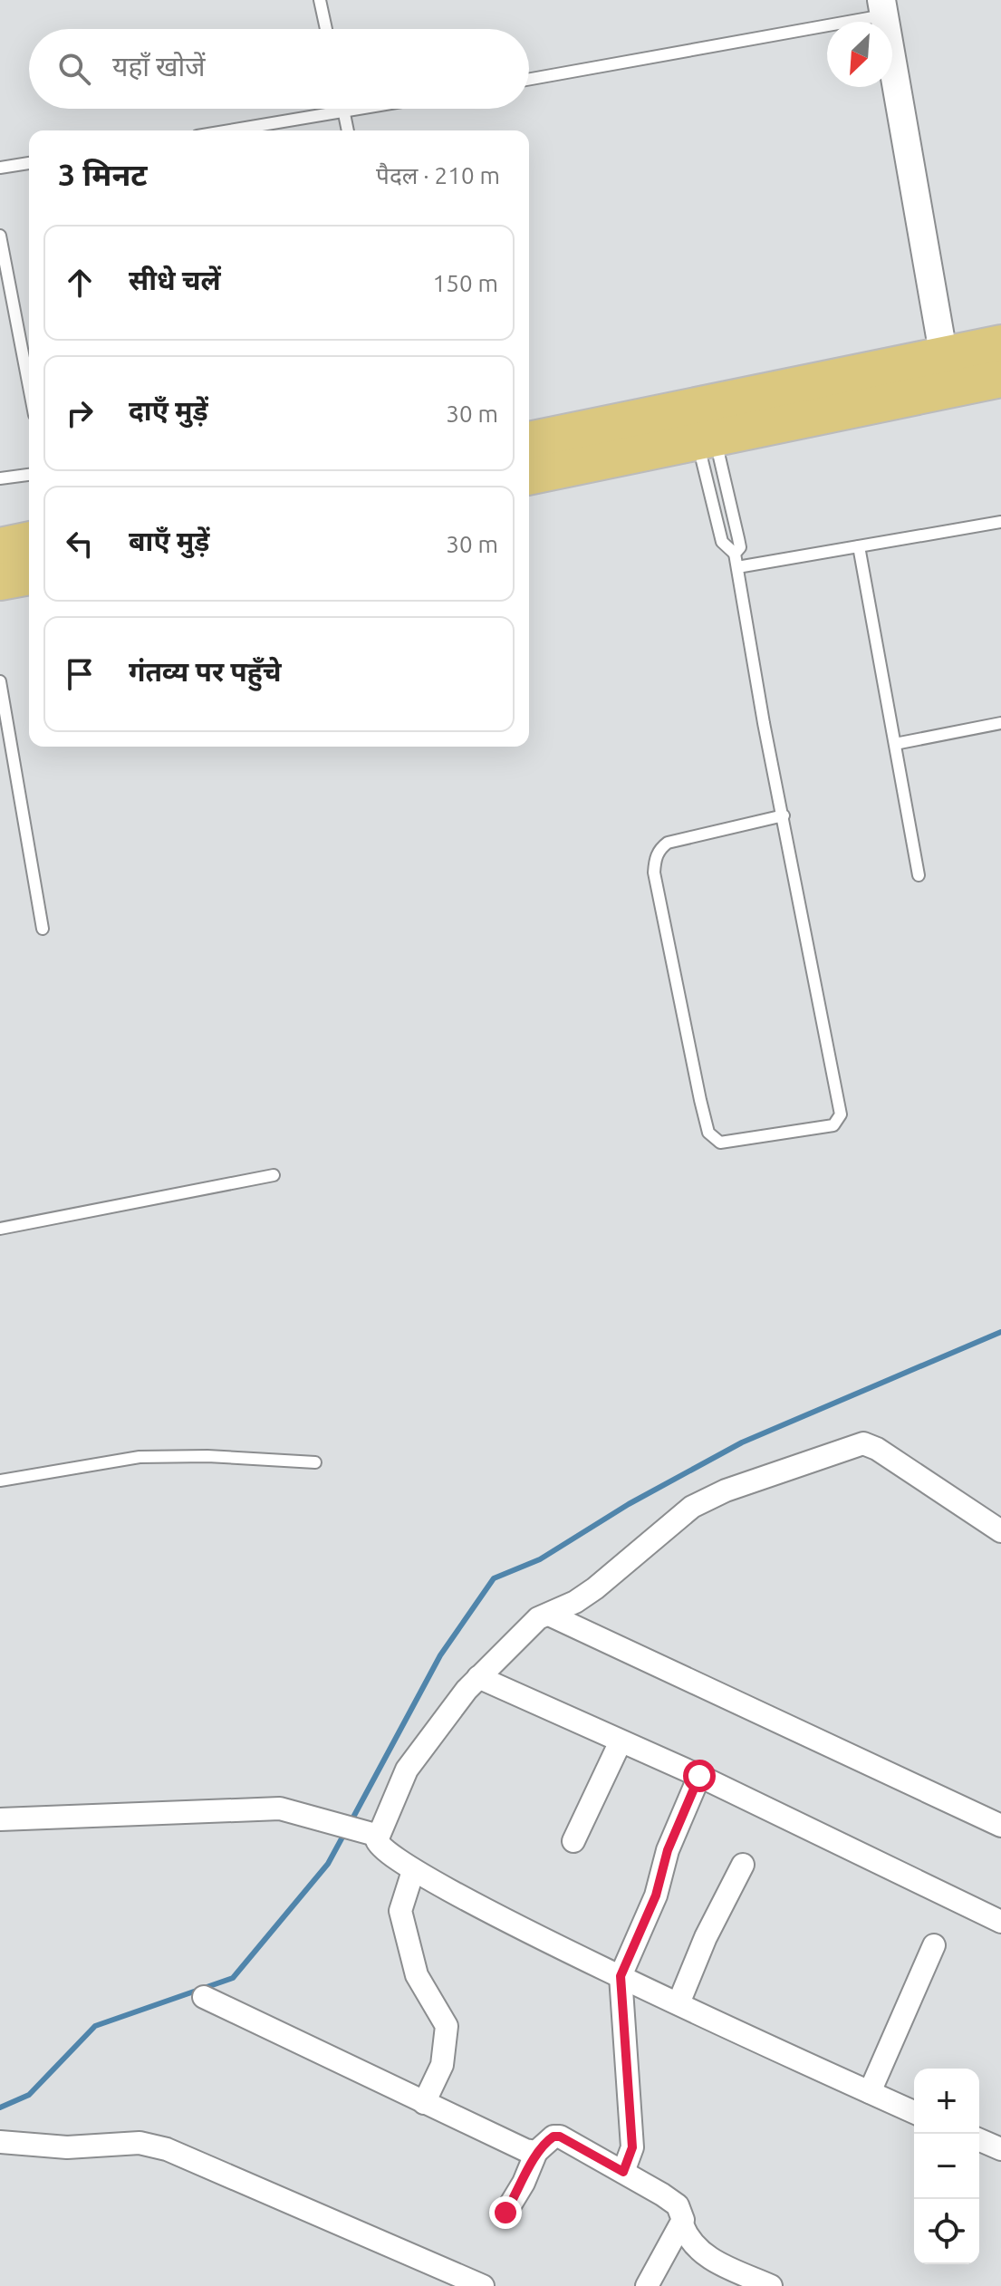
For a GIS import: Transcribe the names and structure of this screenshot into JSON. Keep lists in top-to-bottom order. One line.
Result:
{"north":"bottom left","page":{"search":"यहाँ खोजें","heading":["3 मिनट","पैदल · 210 m"],"list":[["सीधे चलें","150 m"],["दाएँ मुड़ें","30 m"],["बाएँ मुड़ें","30 m"],"गंतव्य पर पहुँचे"],"map_buttons":["+","−"]}}
